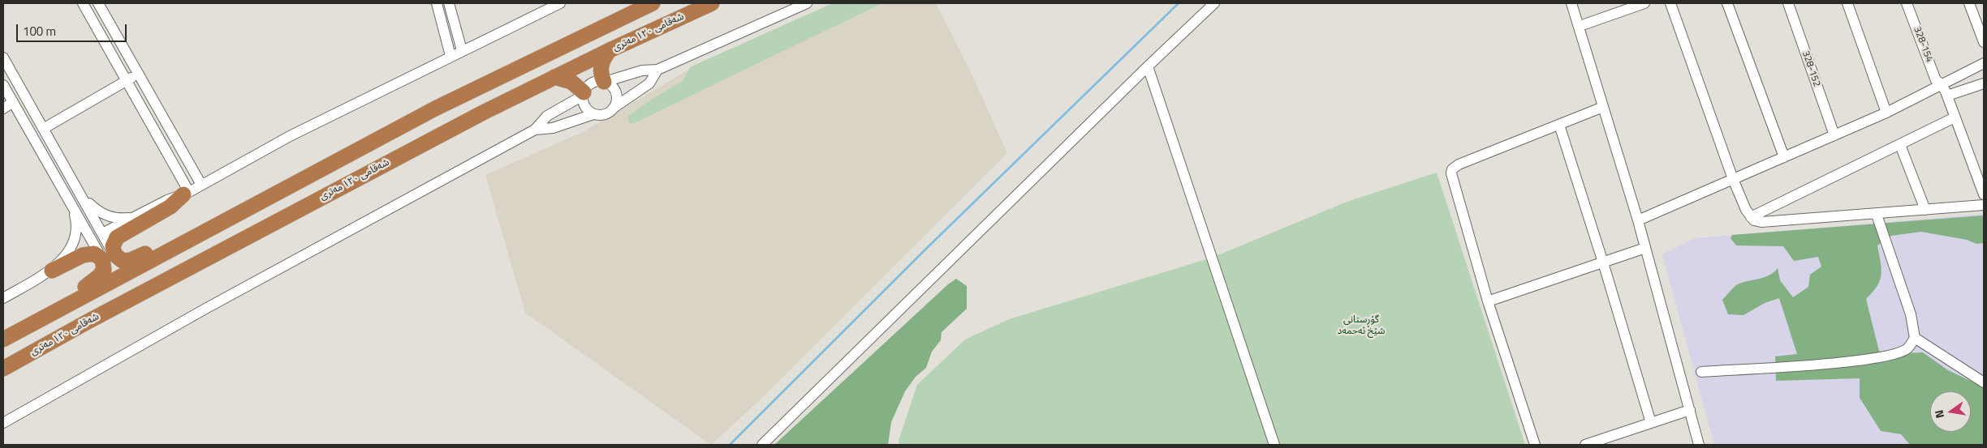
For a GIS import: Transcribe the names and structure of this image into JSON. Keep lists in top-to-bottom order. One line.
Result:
{"streets":{"highway":["شەقامی ١٢٠ مەتری"],"street":["328-154","328-152"]},"parks":["گۆڕستانی شێخ ئەحمەد"],"scale_bar":"100 m","north":"left"}
